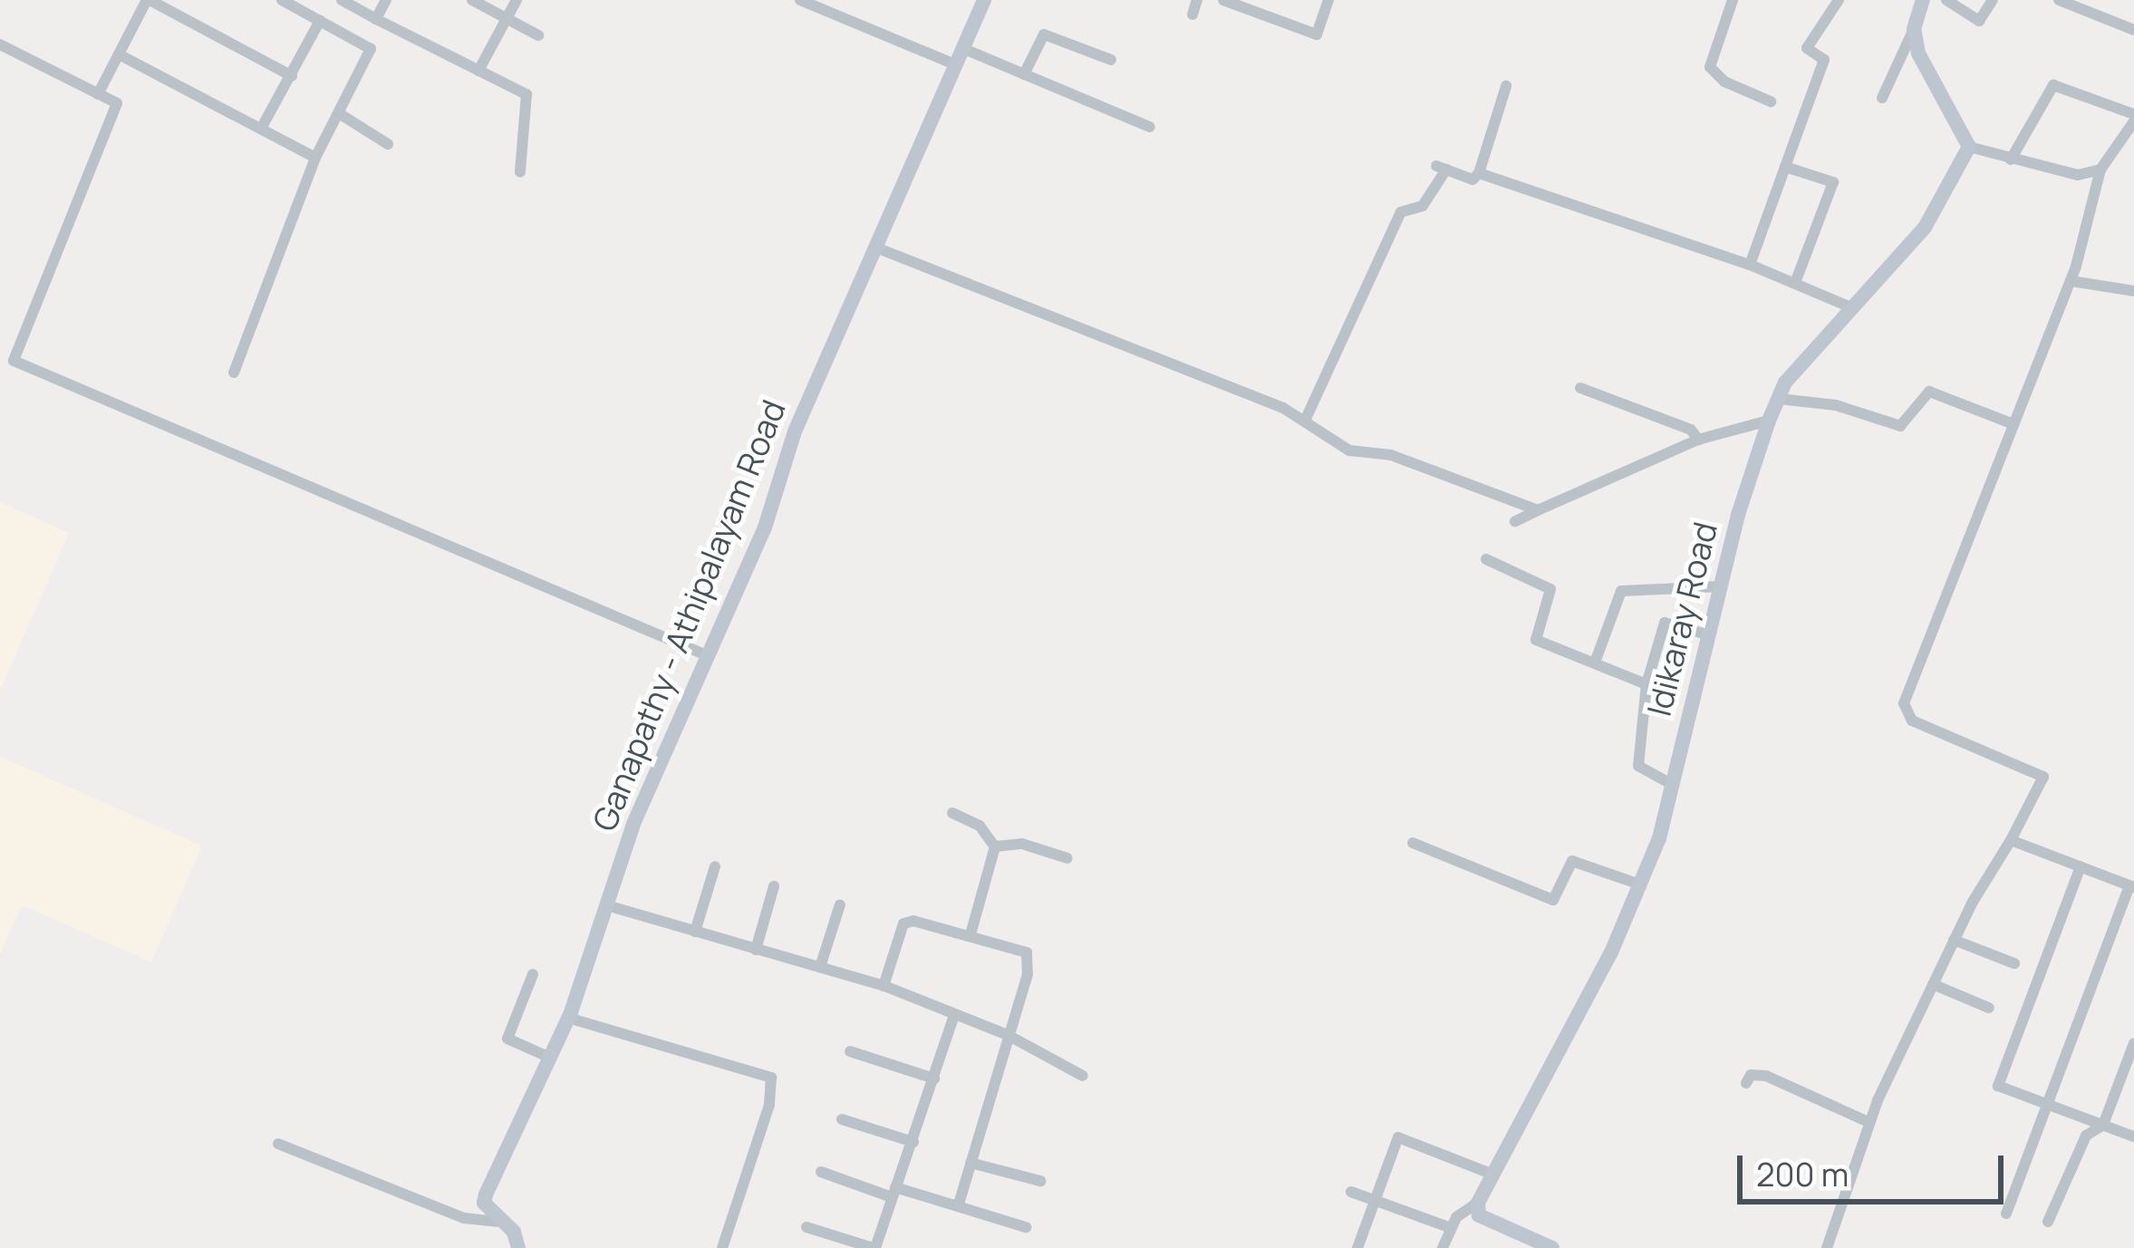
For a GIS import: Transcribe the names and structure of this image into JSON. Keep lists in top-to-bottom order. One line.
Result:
{"streets":{"street":["Ganapathy - Athipalayam Road","Idikaray Road"]},"scale_bar":"200 m"}
